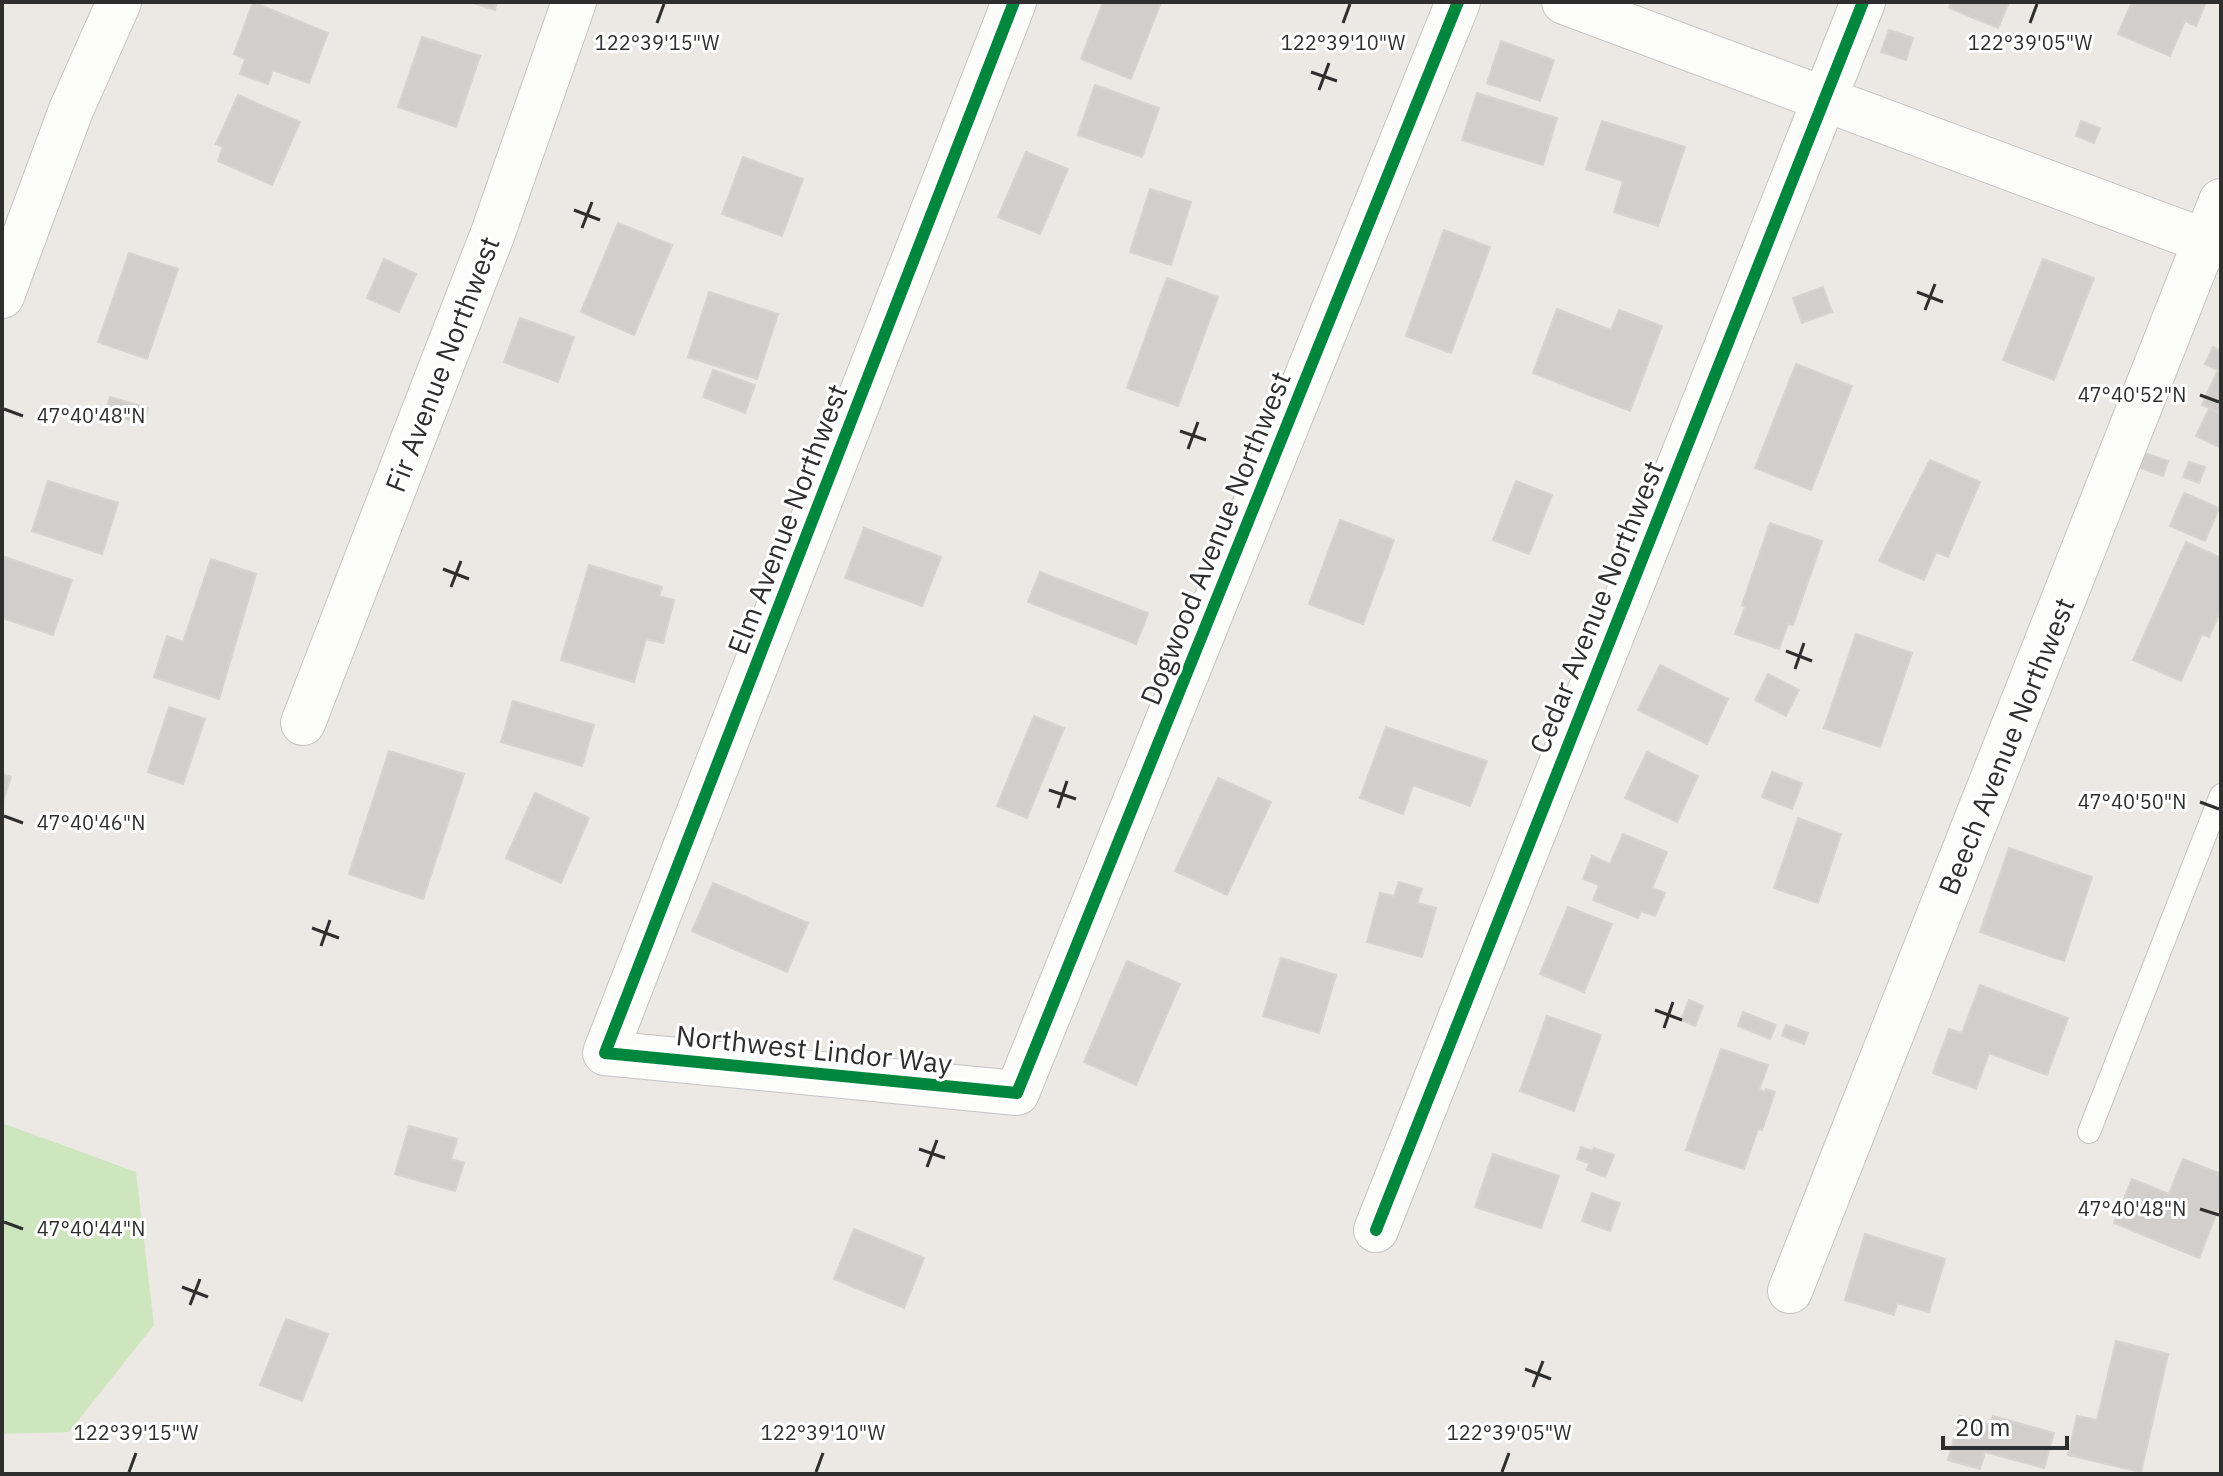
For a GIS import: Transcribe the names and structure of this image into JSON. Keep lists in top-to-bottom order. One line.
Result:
{"streets":{"street":["Fir Avenue Northwest","Elm Avenue Northwest","Dogwood Avenue Northwest","Cedar Avenue Northwest","Beech Avenue Northwest","Northwest Lindor Way"]},"crossings":[["Elm Avenue Northwest","Northwest Lindor Way"],["Dogwood Avenue Northwest","Northwest Lindor Way"]],"scale_bar":"20 m","coordinates":["122°39'15\"W","122°39'10\"W","122°39'05\"W","47°40'52\"N","47°40'48\"N","47°40'50\"N","47°40'46\"N","47°40'44\"N"]}
